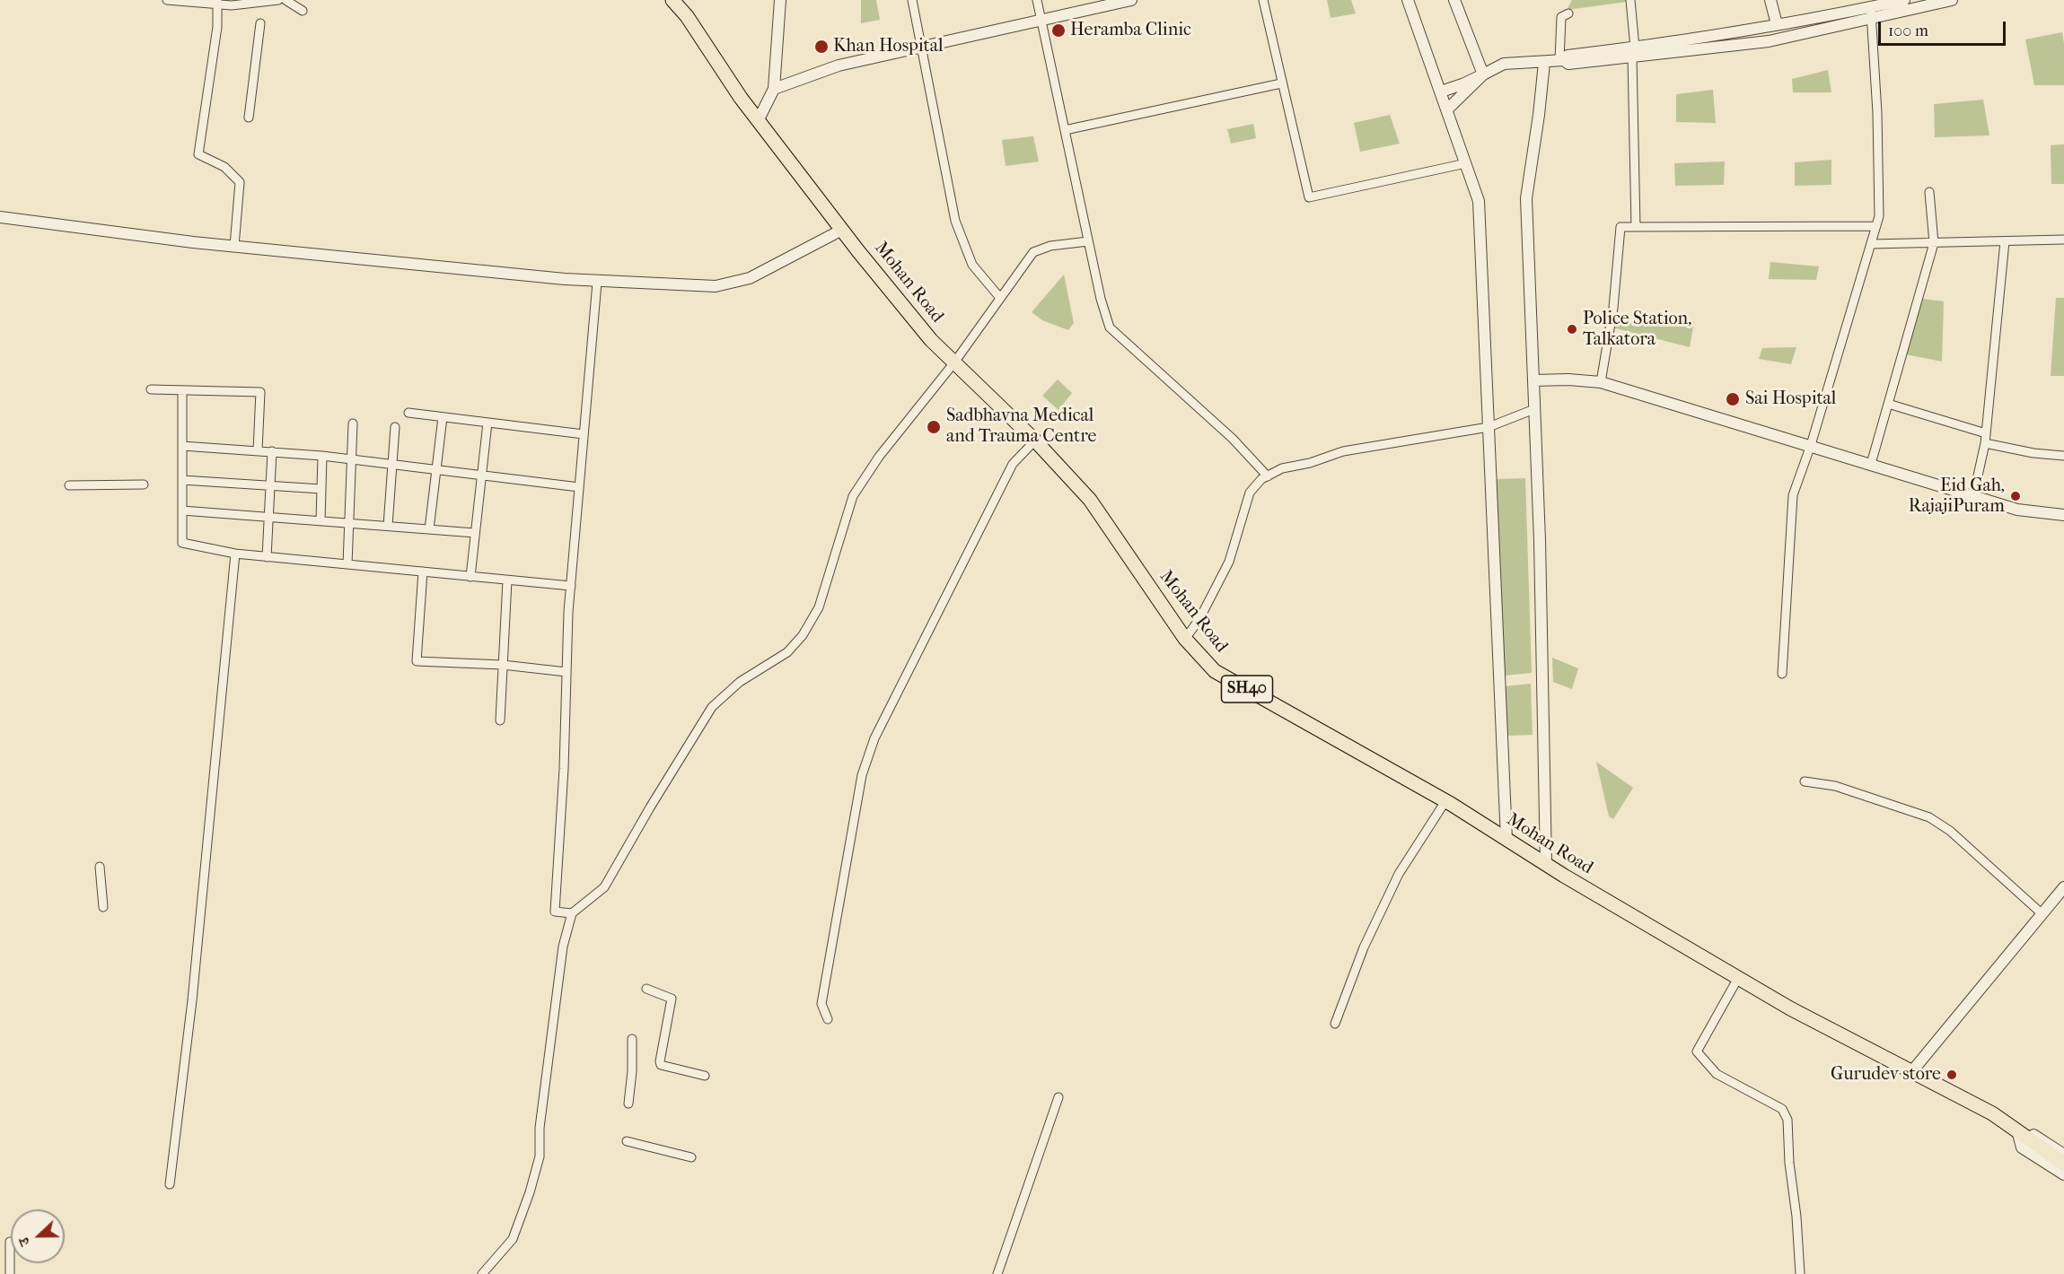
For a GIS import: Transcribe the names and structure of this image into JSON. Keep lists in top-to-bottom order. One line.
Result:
{"streets":{"main road":["Mohan Road","SH40"]},"places":["Heramba Clinic","Khan Hospital","Police Station, Talkatora","Sai Hospital","Sadbhavna Medical and Trauma Centre","Eid Gah, RajajiPuram","Gurudev store"],"scale_bar":"100 m","north":"left"}
